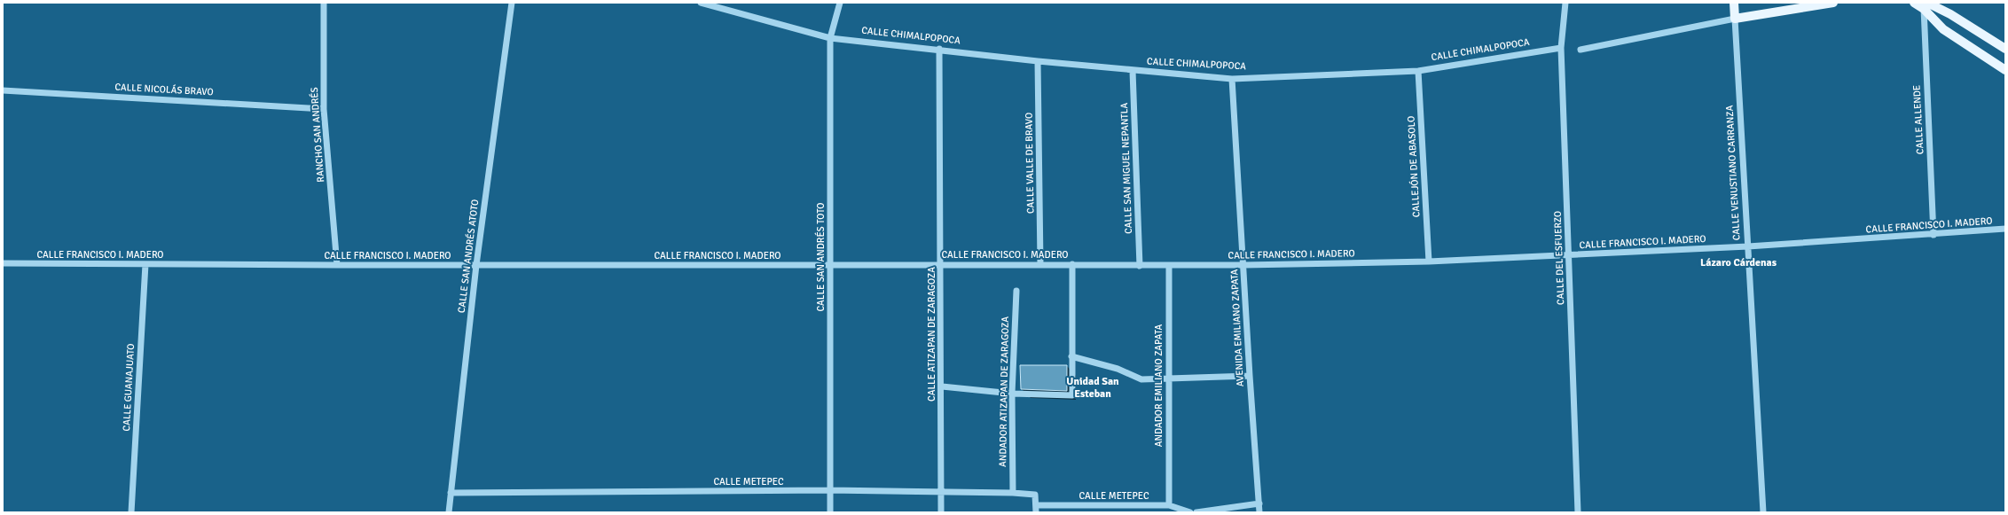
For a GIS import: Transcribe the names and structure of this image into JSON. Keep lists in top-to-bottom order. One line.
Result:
{"streets":{"main road":["CALLE VENUSTIANO CARRANZA"],"street":["CALLE CHIMALPOPOCA","CALLE NICOLÁS BRAVO","CALLE ALLENDE","RANCHO SAN ANDRÉS","CALLE VALLE DE BRAVO","CALLEJÓN DE ABASOLO","CALLE SAN MIGUEL NEPANTLA","CALLE FRANCISCO I. MADERO","CALLE SAN ANDRÉS ATOTO","CALLE SAN ANDRÉS TOTO","CALLE DEL ESFUERZO","AVENIDA EMILIANO ZAPATA","CALLE ATIZAPAN DE ZARAGOZA","ANDADOR EMILIANO ZAPATA","CALLE GUANAJUATO","ANDADOR ATIZAPAN DE ZARAGOZA","CALLE METEPEC"]},"crossings":[["CALLE CHIMALPOPOCA","CALLE VALLE DE BRAVO"],["CALLE CHIMALPOPOCA","CALLEJÓN DE ABASOLO"],["CALLE CHIMALPOPOCA","CALLE SAN MIGUEL NEPANTLA"],["CALLE CHIMALPOPOCA","CALLE SAN ANDRÉS TOTO"],["CALLE CHIMALPOPOCA","CALLE DEL ESFUERZO"],["CALLE CHIMALPOPOCA","AVENIDA EMILIANO ZAPATA"],["CALLE CHIMALPOPOCA","CALLE ATIZAPAN DE ZARAGOZA"],["CALLE NICOLÁS BRAVO","RANCHO SAN ANDRÉS"],["CALLE ALLENDE","CALLE FRANCISCO I. MADERO"],["RANCHO SAN ANDRÉS","CALLE FRANCISCO I. MADERO"],["CALLE VALLE DE BRAVO","CALLE FRANCISCO I. MADERO"],["CALLEJÓN DE ABASOLO","CALLE FRANCISCO I. MADERO"],["CALLE SAN MIGUEL NEPANTLA","CALLE FRANCISCO I. MADERO"],["CALLE VENUSTIANO CARRANZA","CALLE FRANCISCO I. MADERO"],["CALLE FRANCISCO I. MADERO","CALLE SAN ANDRÉS ATOTO"],["CALLE FRANCISCO I. MADERO","CALLE SAN ANDRÉS TOTO"],["CALLE FRANCISCO I. MADERO","CALLE DEL ESFUERZO"],["CALLE FRANCISCO I. MADERO","AVENIDA EMILIANO ZAPATA"],["CALLE FRANCISCO I. MADERO","CALLE ATIZAPAN DE ZARAGOZA"],["CALLE FRANCISCO I. MADERO","ANDADOR EMILIANO ZAPATA"],["CALLE FRANCISCO I. MADERO","CALLE GUANAJUATO"],["CALLE SAN ANDRÉS ATOTO","CALLE METEPEC"],["CALLE SAN ANDRÉS TOTO","CALLE METEPEC"],["CALLE ATIZAPAN DE ZARAGOZA","CALLE METEPEC"],["ANDADOR EMILIANO ZAPATA","CALLE METEPEC"],["ANDADOR ATIZAPAN DE ZARAGOZA","CALLE METEPEC"]],"districts":["Lázaro Cárdenas","Unidad San Esteban"]}
